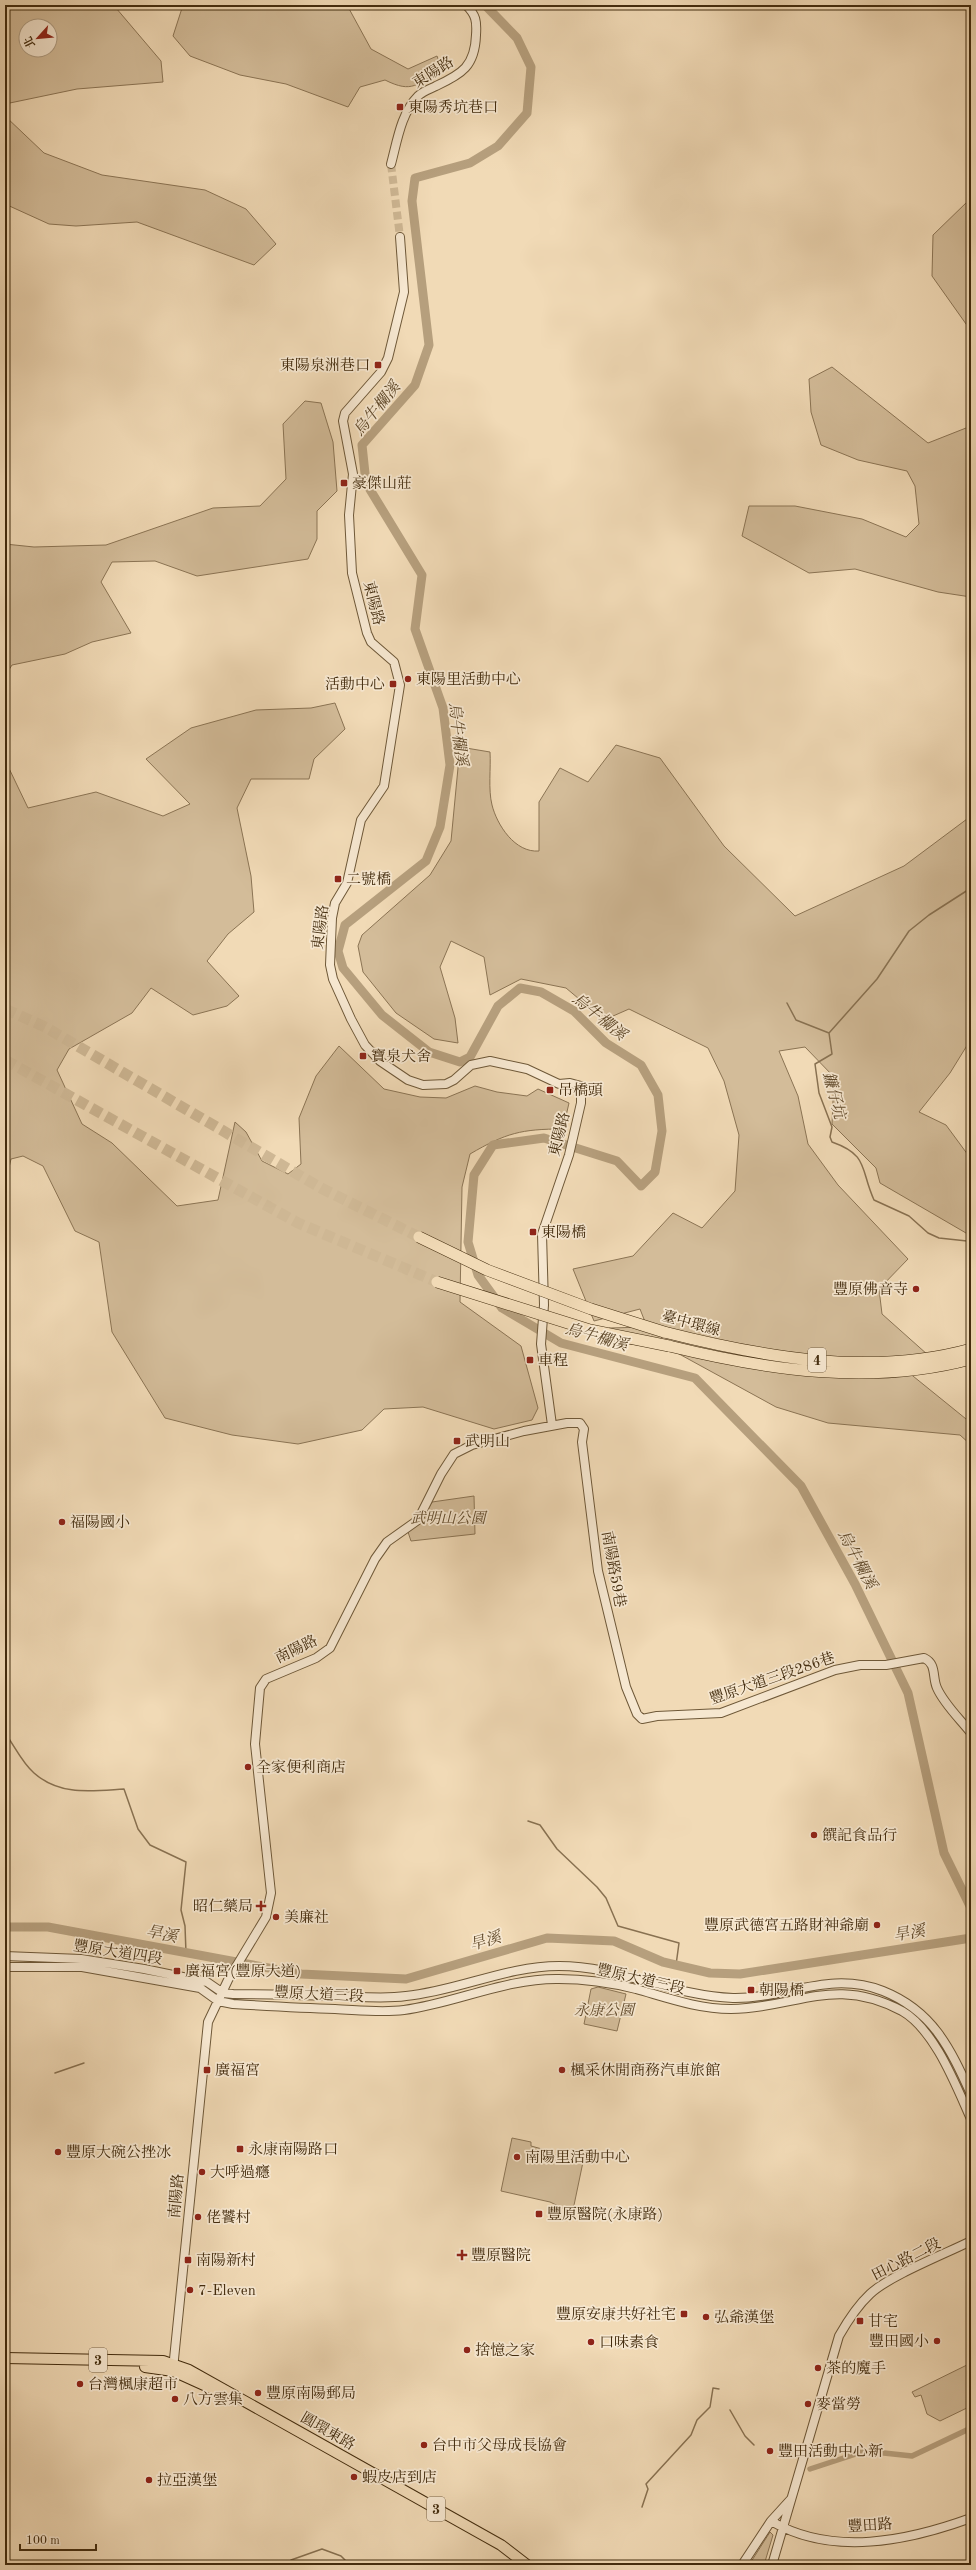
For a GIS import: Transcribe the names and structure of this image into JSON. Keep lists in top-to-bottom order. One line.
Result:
{"streets":{"highway":["臺中環線","4"],"main road":["3","圓環東路"],"street":["東陽路","南陽路59巷","南陽路","豐原大道三段286巷","豐原大道四段","豐原大道三段","田心路二段","豐田路"]},"crossings":[["東陽路","南陽路"],["南陽路59巷","南陽路"],["南陽路59巷","豐原大道三段286巷"],["南陽路","豐原大道四段"],["南陽路","豐原大道三段"],["南陽路","圓環東路"],["豐原大道四段","豐原大道三段"],["田心路二段","豐田路"]],"water":["烏牛欄溪","鐮仔坑","旱溪"],"parks":["武明山公園","永康公園"],"places":{"transit":["東陽秀坑巷口","東陽泉洲巷口","豪傑山莊","活動中心","二號橋","寶泉犬舍","吊橋頭","東陽橋","車程","武明山","廣福宮(豐原大道)","朝陽橋","廣福宮","永康南陽路口","豐原醫院(永康路)","南陽新村","豐原安康共好社宅","甘宅"],"other":["東陽里活動中心","豐原佛音寺","福陽國小","全家便利商店","饌記食品行","美廉社","豐原武德宮五路財神爺廟","楓采休閒商務汽車旅館","豐原大碗公挫冰","南陽里活動中心","大呼過癮","佬饕村","7-Eleven","弘爺漢堡","豐田國小","口味素食","捨憶之家","茶的魔手","台灣楓康超市","豐原南陽郵局","八方雲集","麥當勞","台中市父母成長協會","豐田活動中心新","蝦皮店到店","拉亞漢堡"],"health":["昭仁藥局","豐原醫院"]},"scale_bar":"100 m","north":"bottom left"}
